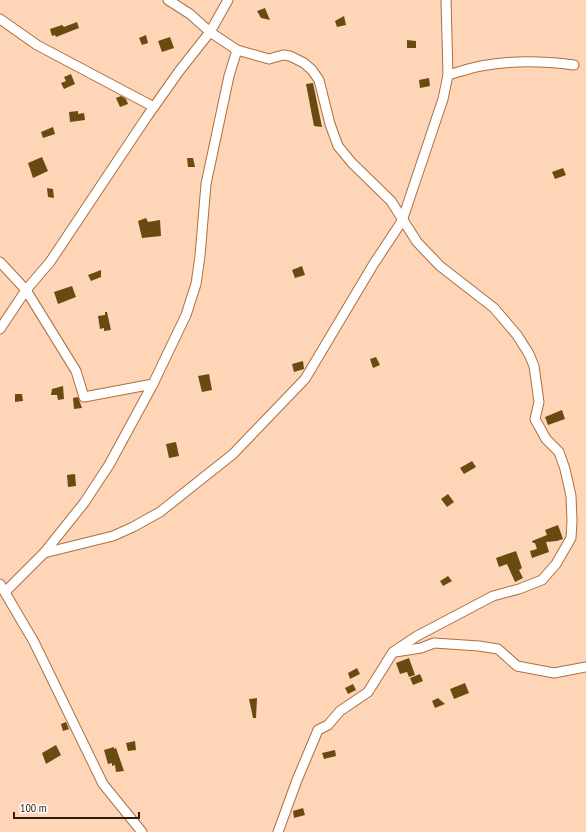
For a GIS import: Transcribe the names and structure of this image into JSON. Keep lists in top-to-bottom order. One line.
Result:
{"scale_bar":"100 m"}
